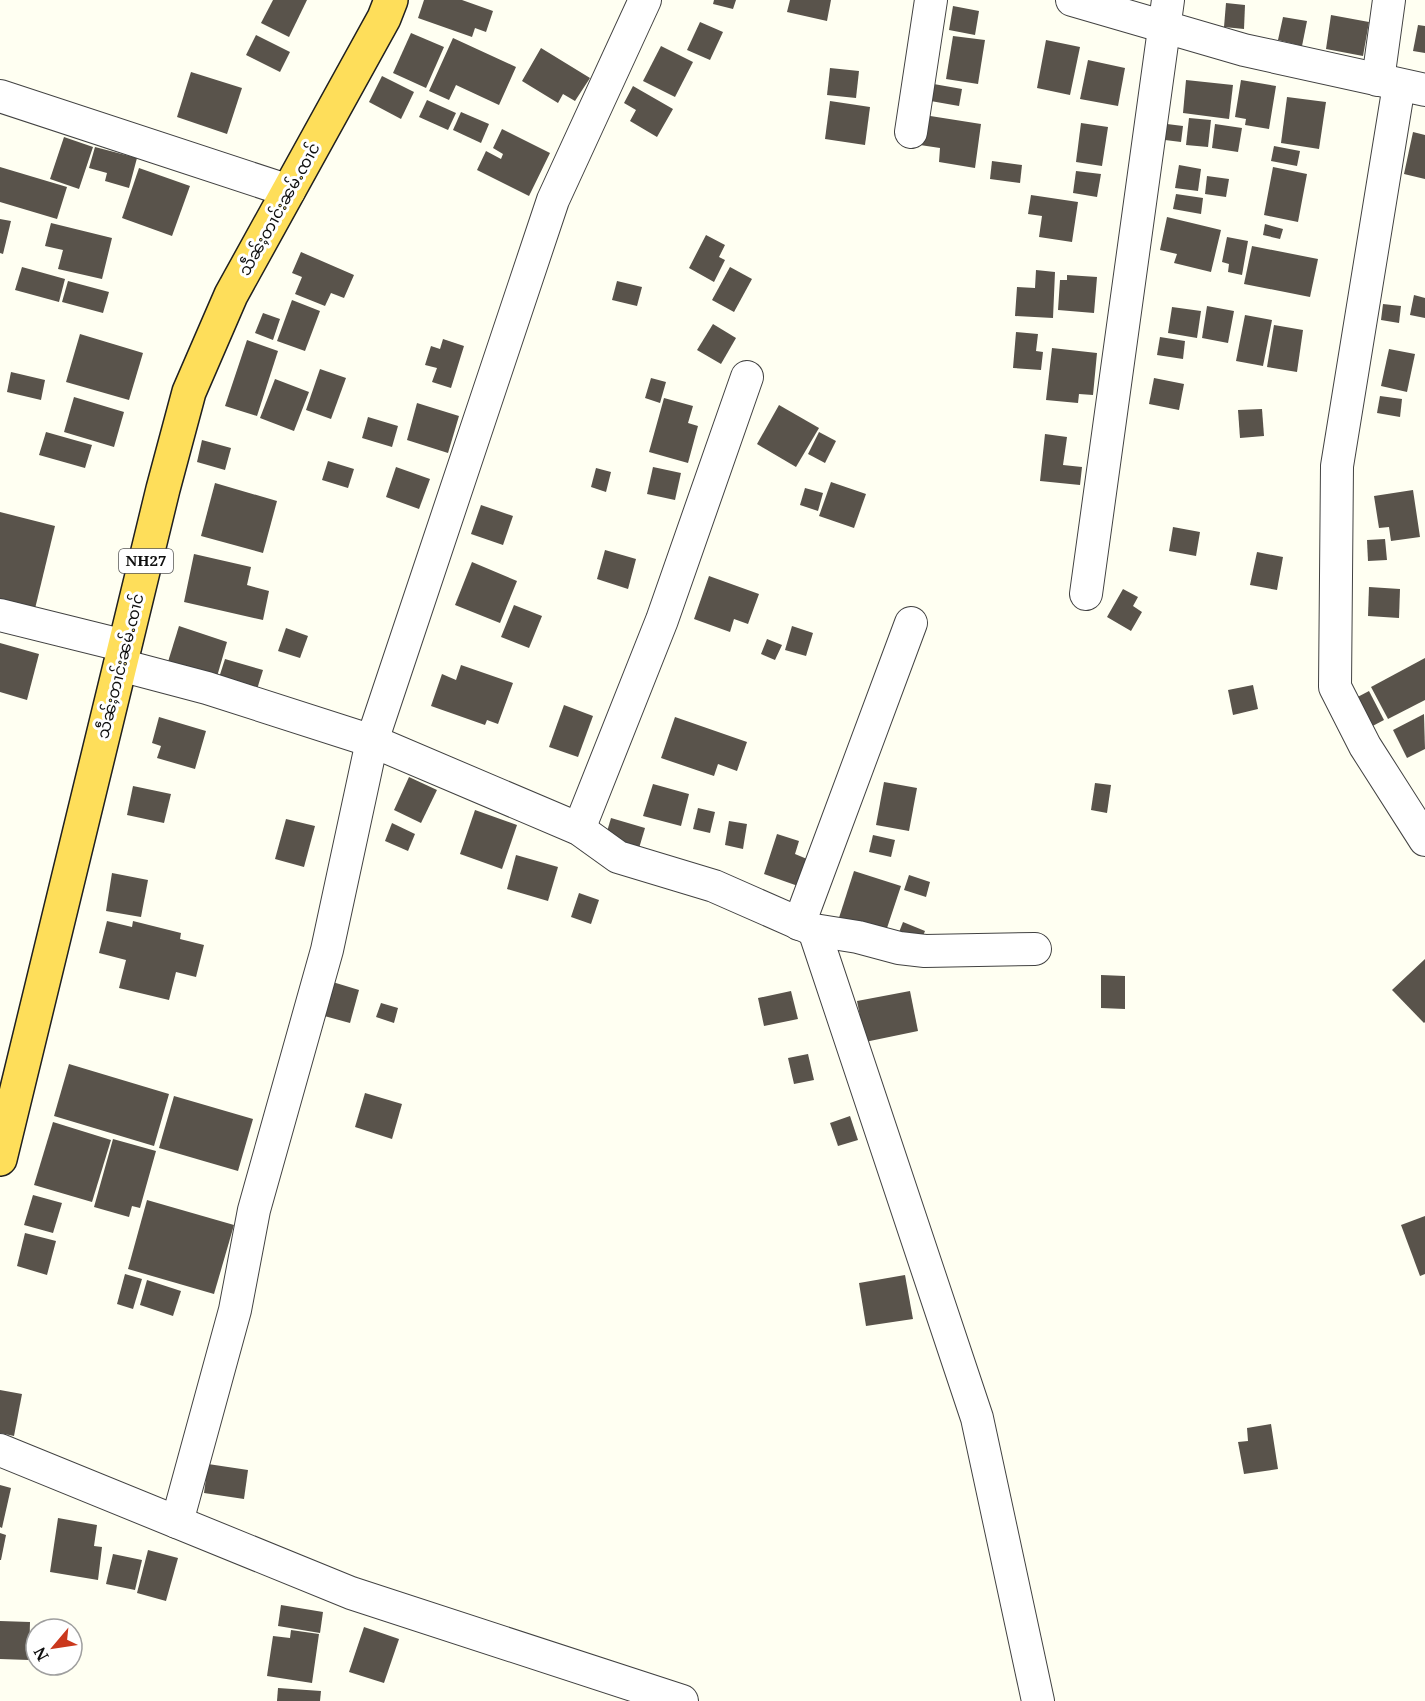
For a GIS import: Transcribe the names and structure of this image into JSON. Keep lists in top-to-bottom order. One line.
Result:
{"streets":{"highway":["သဵၼ်ႈတၢင်းၼမ်ႉၸၢင်","NH27"]},"north":"bottom left"}
